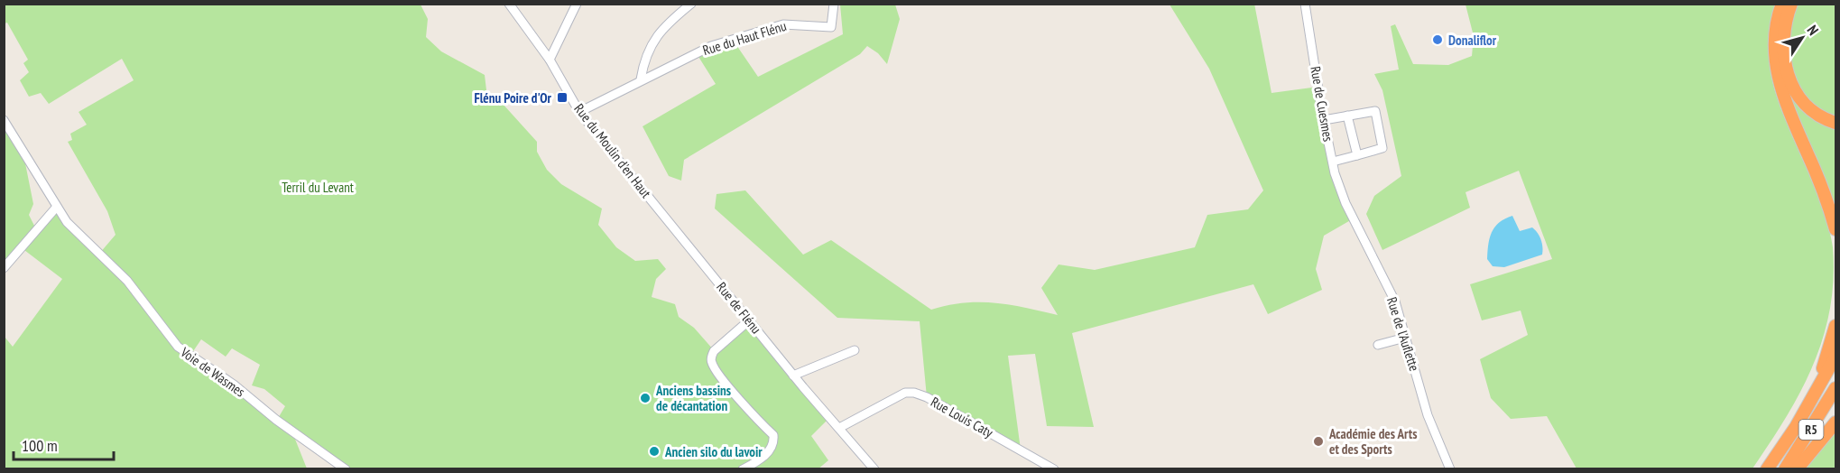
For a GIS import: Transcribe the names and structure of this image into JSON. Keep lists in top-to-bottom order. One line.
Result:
{"streets":{"highway":["R5"],"street":["Rue du Haut Flénu","Rue de Cuesmes","Rue du Moulin d'en Haut","Rue de Flénu","Rue de l'Auflette","Voie de Wasmes","Rue Louis Caty"]},"crossings":[["Rue du Haut Flénu","Rue du Moulin d'en Haut"],["Rue de Cuesmes","Rue de l'Auflette"],["Rue du Moulin d'en Haut","Rue de Flénu"],["Rue de Flénu","Rue Louis Caty"]],"parks":["Terril du Levant"],"places":{"other":["Donaliflor","Anciens bassins de décantation","Académie des Arts et des Sports","Ancien silo du lavoir"],"transit":["Flénu Poire d'Or"]},"scale_bar":"100 m","north":"top right"}
